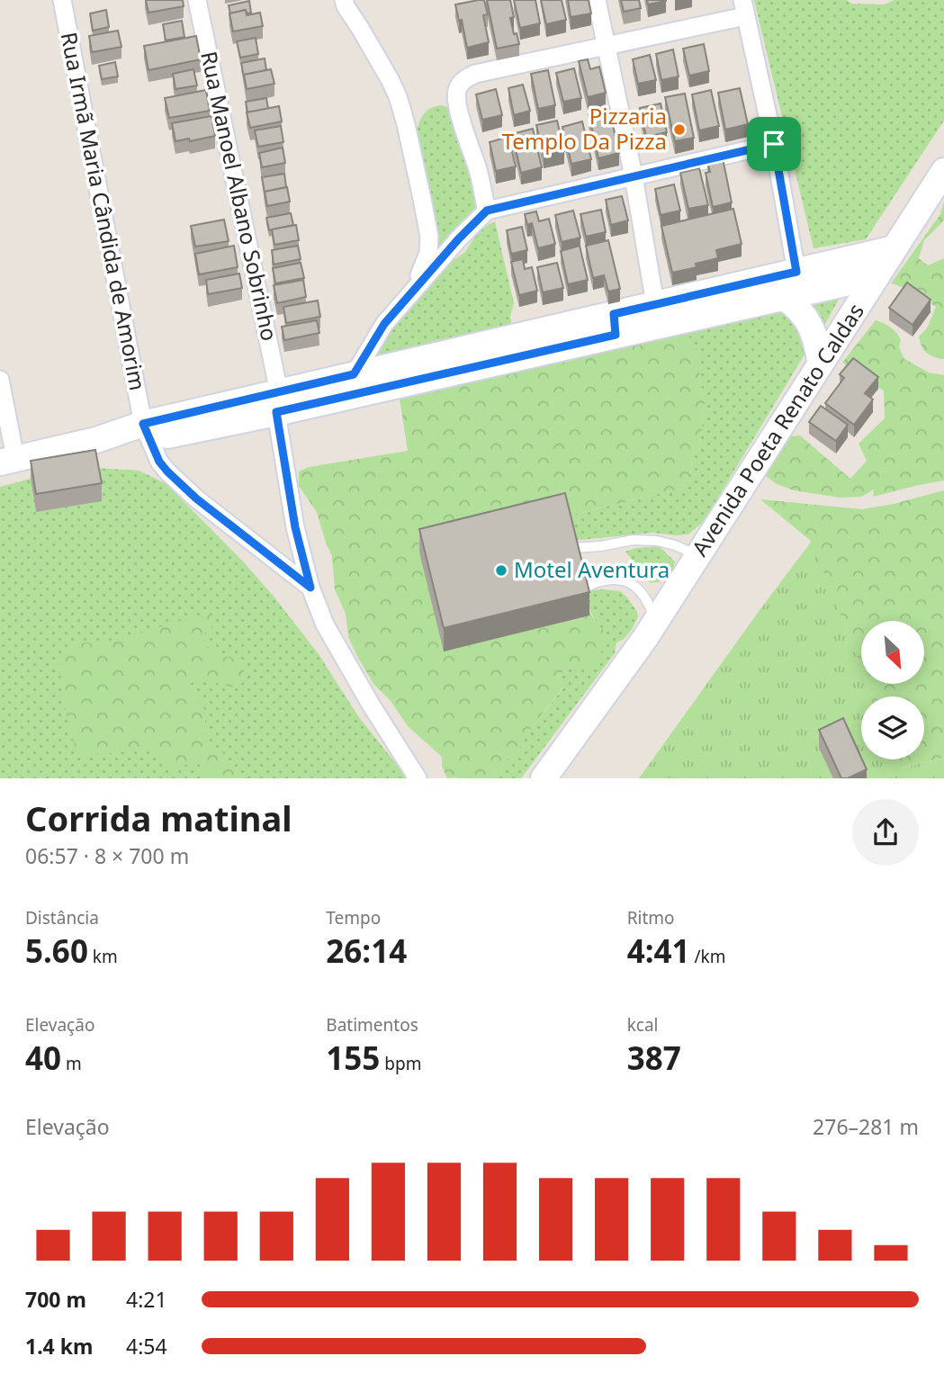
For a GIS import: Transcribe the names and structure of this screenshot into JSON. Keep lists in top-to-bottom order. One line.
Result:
{"streets":{"street":["Rua Manoel Albano Sobrinho","Rua Irmã Maria Cândida de Amorim","Avenida Poeta Renato Caldas"]},"crossings":[["Rua Manoel Albano Sobrinho","Rua Irmã Maria Cândida de Amorim"]],"places":["Pizzaria Templo Da Pizza","Motel Aventura"],"north":"bottom right","page":{"heading":["Corrida matinal","06:57 · 8 × 700 m"],"stats":[["Distância","5.60 km"],["Tempo","26:14"],["Ritmo","4:41 /km"],["Elevação","40 m"],["Batimentos","155 bpm"],["kcal","387"]],"chart":["Elevação","276–281 m"],"list":[{"name":"700 m","note":"4:21"},{"name":"1.4 km","note":"4:54"}]}}
